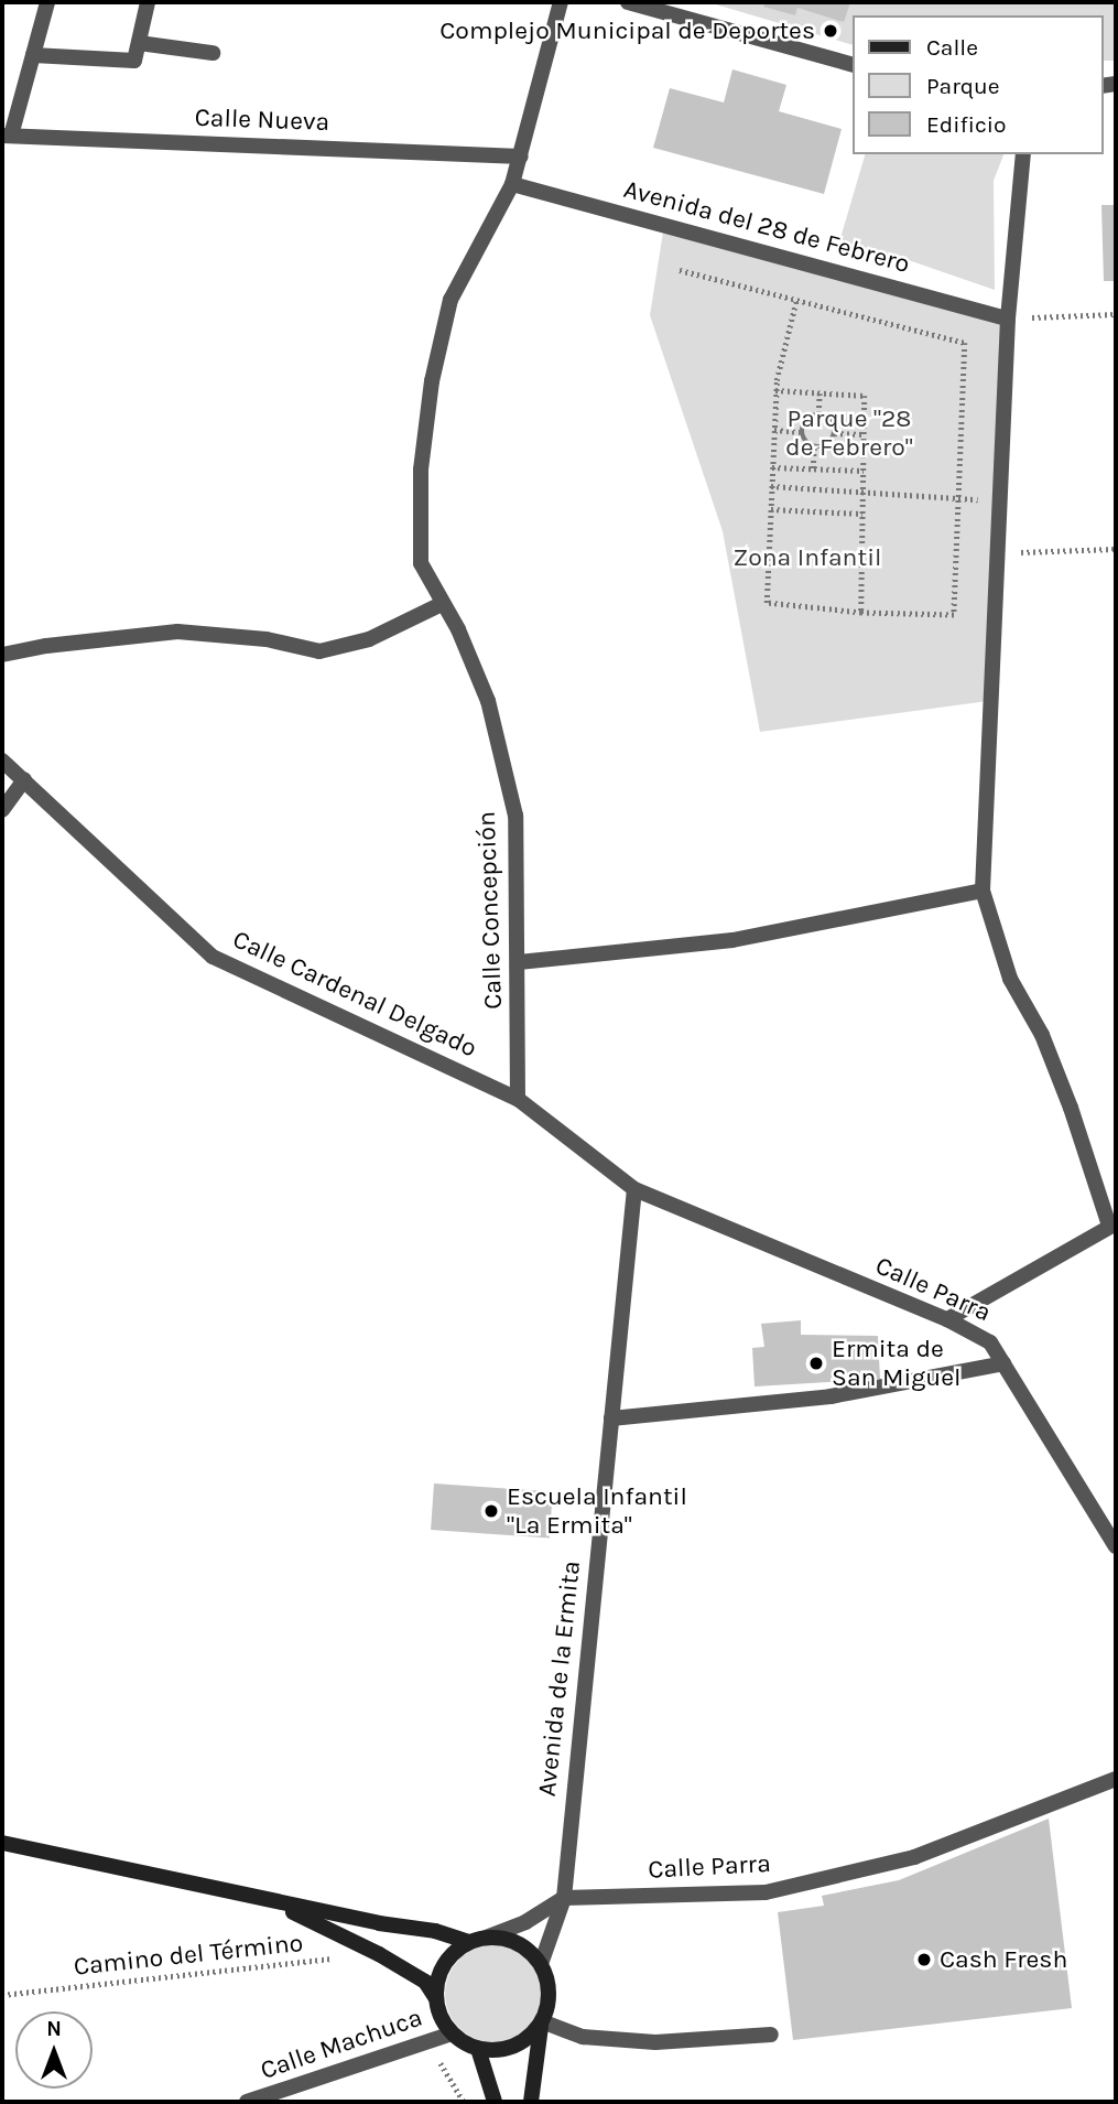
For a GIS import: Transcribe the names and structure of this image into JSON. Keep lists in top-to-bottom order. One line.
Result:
{"streets":{"street":["Calle Nueva","Avenida del 28 de Febrero","Calle Concepción","Calle Cardenal Delgado","Calle Parra","Avenida de la Ermita","Calle Machuca"],"path":["Camino del Término"]},"crossings":[["Calle Nueva","Calle Concepción"],["Avenida del 28 de Febrero","Calle Concepción"],["Calle Concepción","Calle Cardenal Delgado"],["Calle Cardenal Delgado","Calle Parra"],["Calle Cardenal Delgado","Avenida de la Ermita"],["Calle Parra","Avenida de la Ermita"],["Avenida de la Ermita","Calle Machuca"]],"parks":["Parque \"28 de Febrero\"","Zona Infantil"],"places":["Complejo Municipal de Deportes","Ermita de San Miguel","Escuela Infantil \"La Ermita\"","Cash Fresh"],"legend":["Calle","Parque","Edificio"],"north":"top"}
